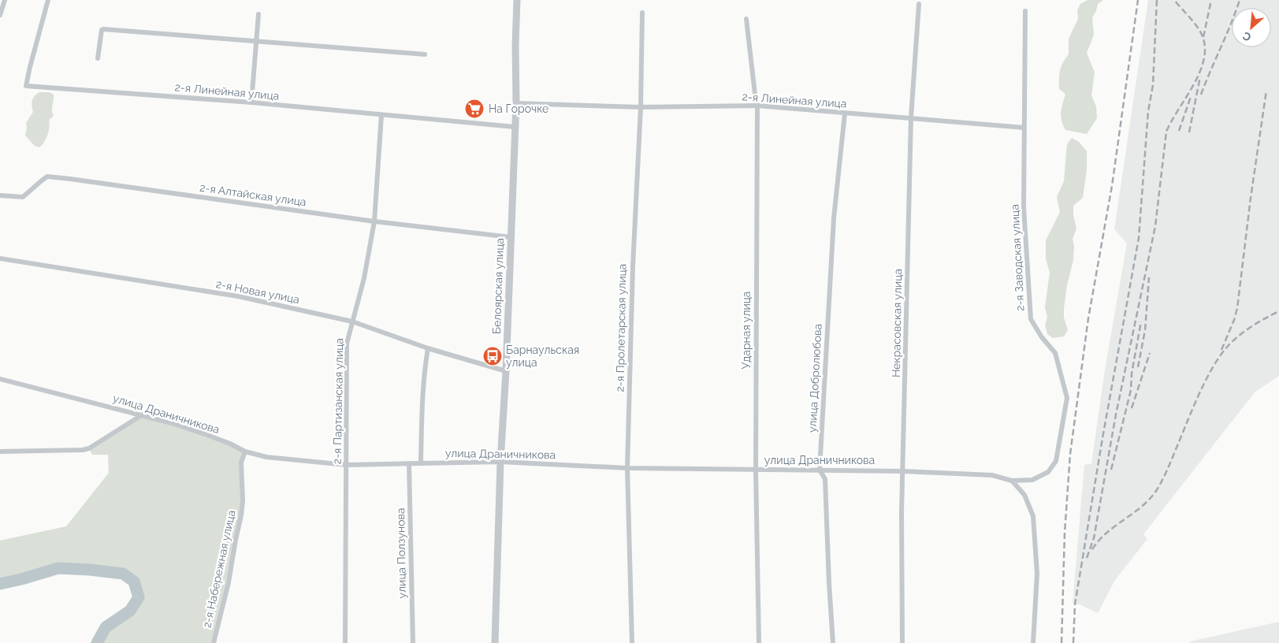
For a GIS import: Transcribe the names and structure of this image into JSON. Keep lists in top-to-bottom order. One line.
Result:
{"streets":{"street":["2-я Линейная улица","2-я Алтайская улица","2-я Заводская улица","Белоярская улица","2-я Новая улица","Некрасовская улица","2-я Пролетарская улица","Ударная улица","улица Добролюбова","2-я Партизанская улица","улица Драничникова","улица Ползунова","2-я Набережная улица"]},"crossings":[["2-я Линейная улица","2-я Заводская улица"],["2-я Линейная улица","Белоярская улица"],["2-я Линейная улица","Некрасовская улица"],["2-я Линейная улица","2-я Пролетарская улица"],["2-я Линейная улица","Ударная улица"],["2-я Линейная улица","улица Добролюбова"],["2-я Линейная улица","2-я Партизанская улица"],["2-я Алтайская улица","Белоярская улица"],["2-я Алтайская улица","2-я Партизанская улица"],["2-я Заводская улица","улица Драничникова"],["Белоярская улица","2-я Новая улица"],["Белоярская улица","улица Драничникова"],["2-я Новая улица","2-я Партизанская улица"],["Некрасовская улица","улица Драничникова"],["2-я Пролетарская улица","улица Драничникова"],["Ударная улица","улица Драничникова"],["улица Добролюбова","улица Драничникова"],["2-я Партизанская улица","улица Драничникова"],["улица Драничникова","улица Ползунова"],["улица Драничникова","2-я Набережная улица"]],"places":{"supermarket":["На Горочке"],"bus stop":["Барнаульская улица"]},"north":"bottom left"}
